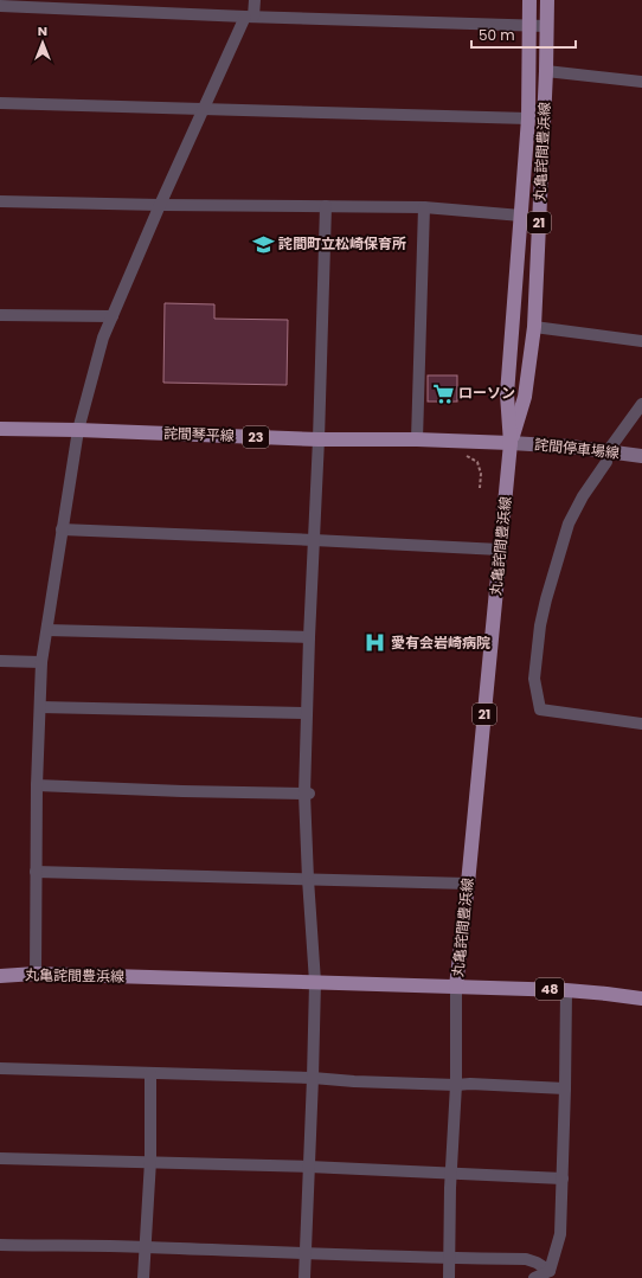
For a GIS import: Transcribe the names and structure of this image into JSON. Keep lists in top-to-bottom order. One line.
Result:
{"streets":{"main road":["丸亀詫間豊浜線","21","詫間琴平線","23","詫間停車場線","48"]},"crossings":[["丸亀詫間豊浜線","詫間琴平線"],["丸亀詫間豊浜線","詫間停車場線"],["丸亀詫間豊浜線","48"],["詫間琴平線","詫間停車場線"]],"places":{"school or university":["詫間町立松崎保育所"],"supermarket":["ローソン"],"hospital":["愛有会岩崎病院"]},"scale_bar":"50 m","north":"top"}
